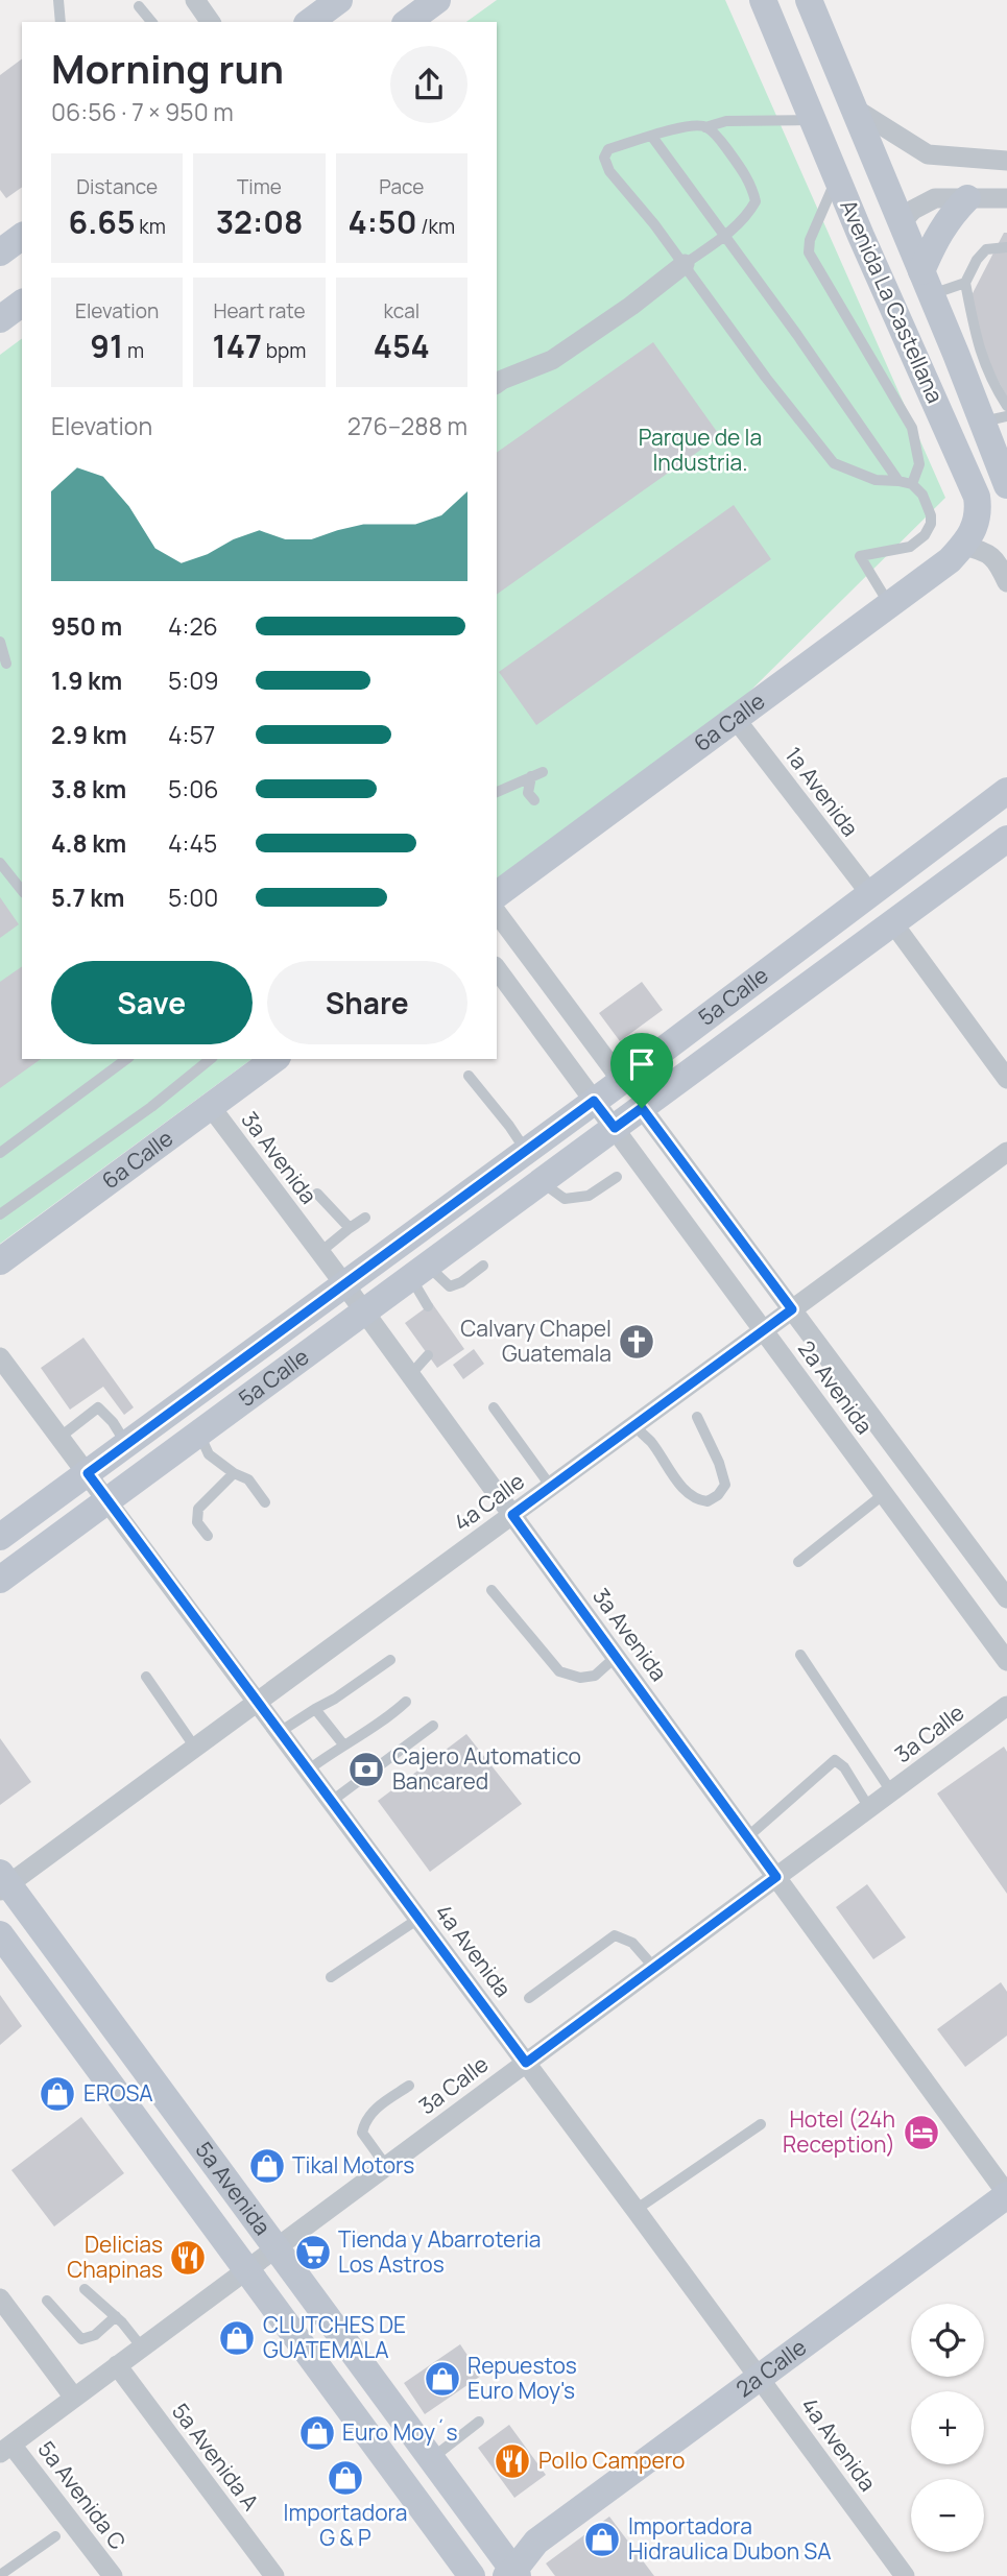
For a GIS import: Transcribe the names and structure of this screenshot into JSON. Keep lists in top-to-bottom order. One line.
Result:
{"streets":{"main road":["Avenida La Castellana","6a Calle","5a Calle","5a Avenida","2a Calle"],"street":["1a Avenida","3a Avenida","2a Avenida","4a Calle","3a Calle","4a Avenida","5a Avenida A","5a Avenida C"]},"crossings":[["Avenida La Castellana","6a Calle"],["6a Calle","1a Avenida"],["6a Calle","3a Avenida"],["1a Avenida","5a Calle"],["5a Calle","3a Avenida"],["5a Calle","2a Avenida"],["5a Calle","4a Avenida"],["3a Avenida","4a Calle"],["3a Avenida","3a Calle"],["3a Avenida","2a Calle"],["2a Avenida","4a Calle"],["4a Calle","4a Avenida"],["4a Calle","5a Avenida"],["3a Calle","4a Avenida"],["3a Calle","5a Avenida"],["3a Calle","5a Avenida A"],["3a Calle","5a Avenida C"],["4a Avenida","2a Calle"],["5a Avenida","2a Calle"]],"parks":["Parque de la Industria."],"places":{"church":["Calvary Chapel Guatemala"],"bank":["Cajero Automatico Bancared"],"shop":["EROSA","Tikal Motors","CLUTCHES DE GUATEMALA","Repuestos Euro Moy's","Euro Moy´s","Importadora G & P","Importadora Hidraulica Dubon SA"],"hotel":["Hotel (24h Reception)"],"supermarket":["Tienda y Abarroteria Los Astros"],"restaurant":["Delicias Chapinas","Pollo Campero"]},"page":{"heading":["Morning run","06:56 · 7 × 950 m"],"stats":[["Distance","6.65 km"],["Time","32:08"],["Pace","4:50 /km"],["Elevation","91 m"],["Heart rate","147 bpm"],["kcal","454"]],"chart":["Elevation","276–288 m"],"list":[{"name":"950 m","note":"4:26"},{"name":"1.9 km","note":"5:09"},{"name":"2.9 km","note":"4:57"},{"name":"3.8 km","note":"5:06"},{"name":"4.8 km","note":"4:45"},{"name":"5.7 km","note":"5:00"}],"buttons":["Save","Share"],"map_buttons":["+","−"]}}
